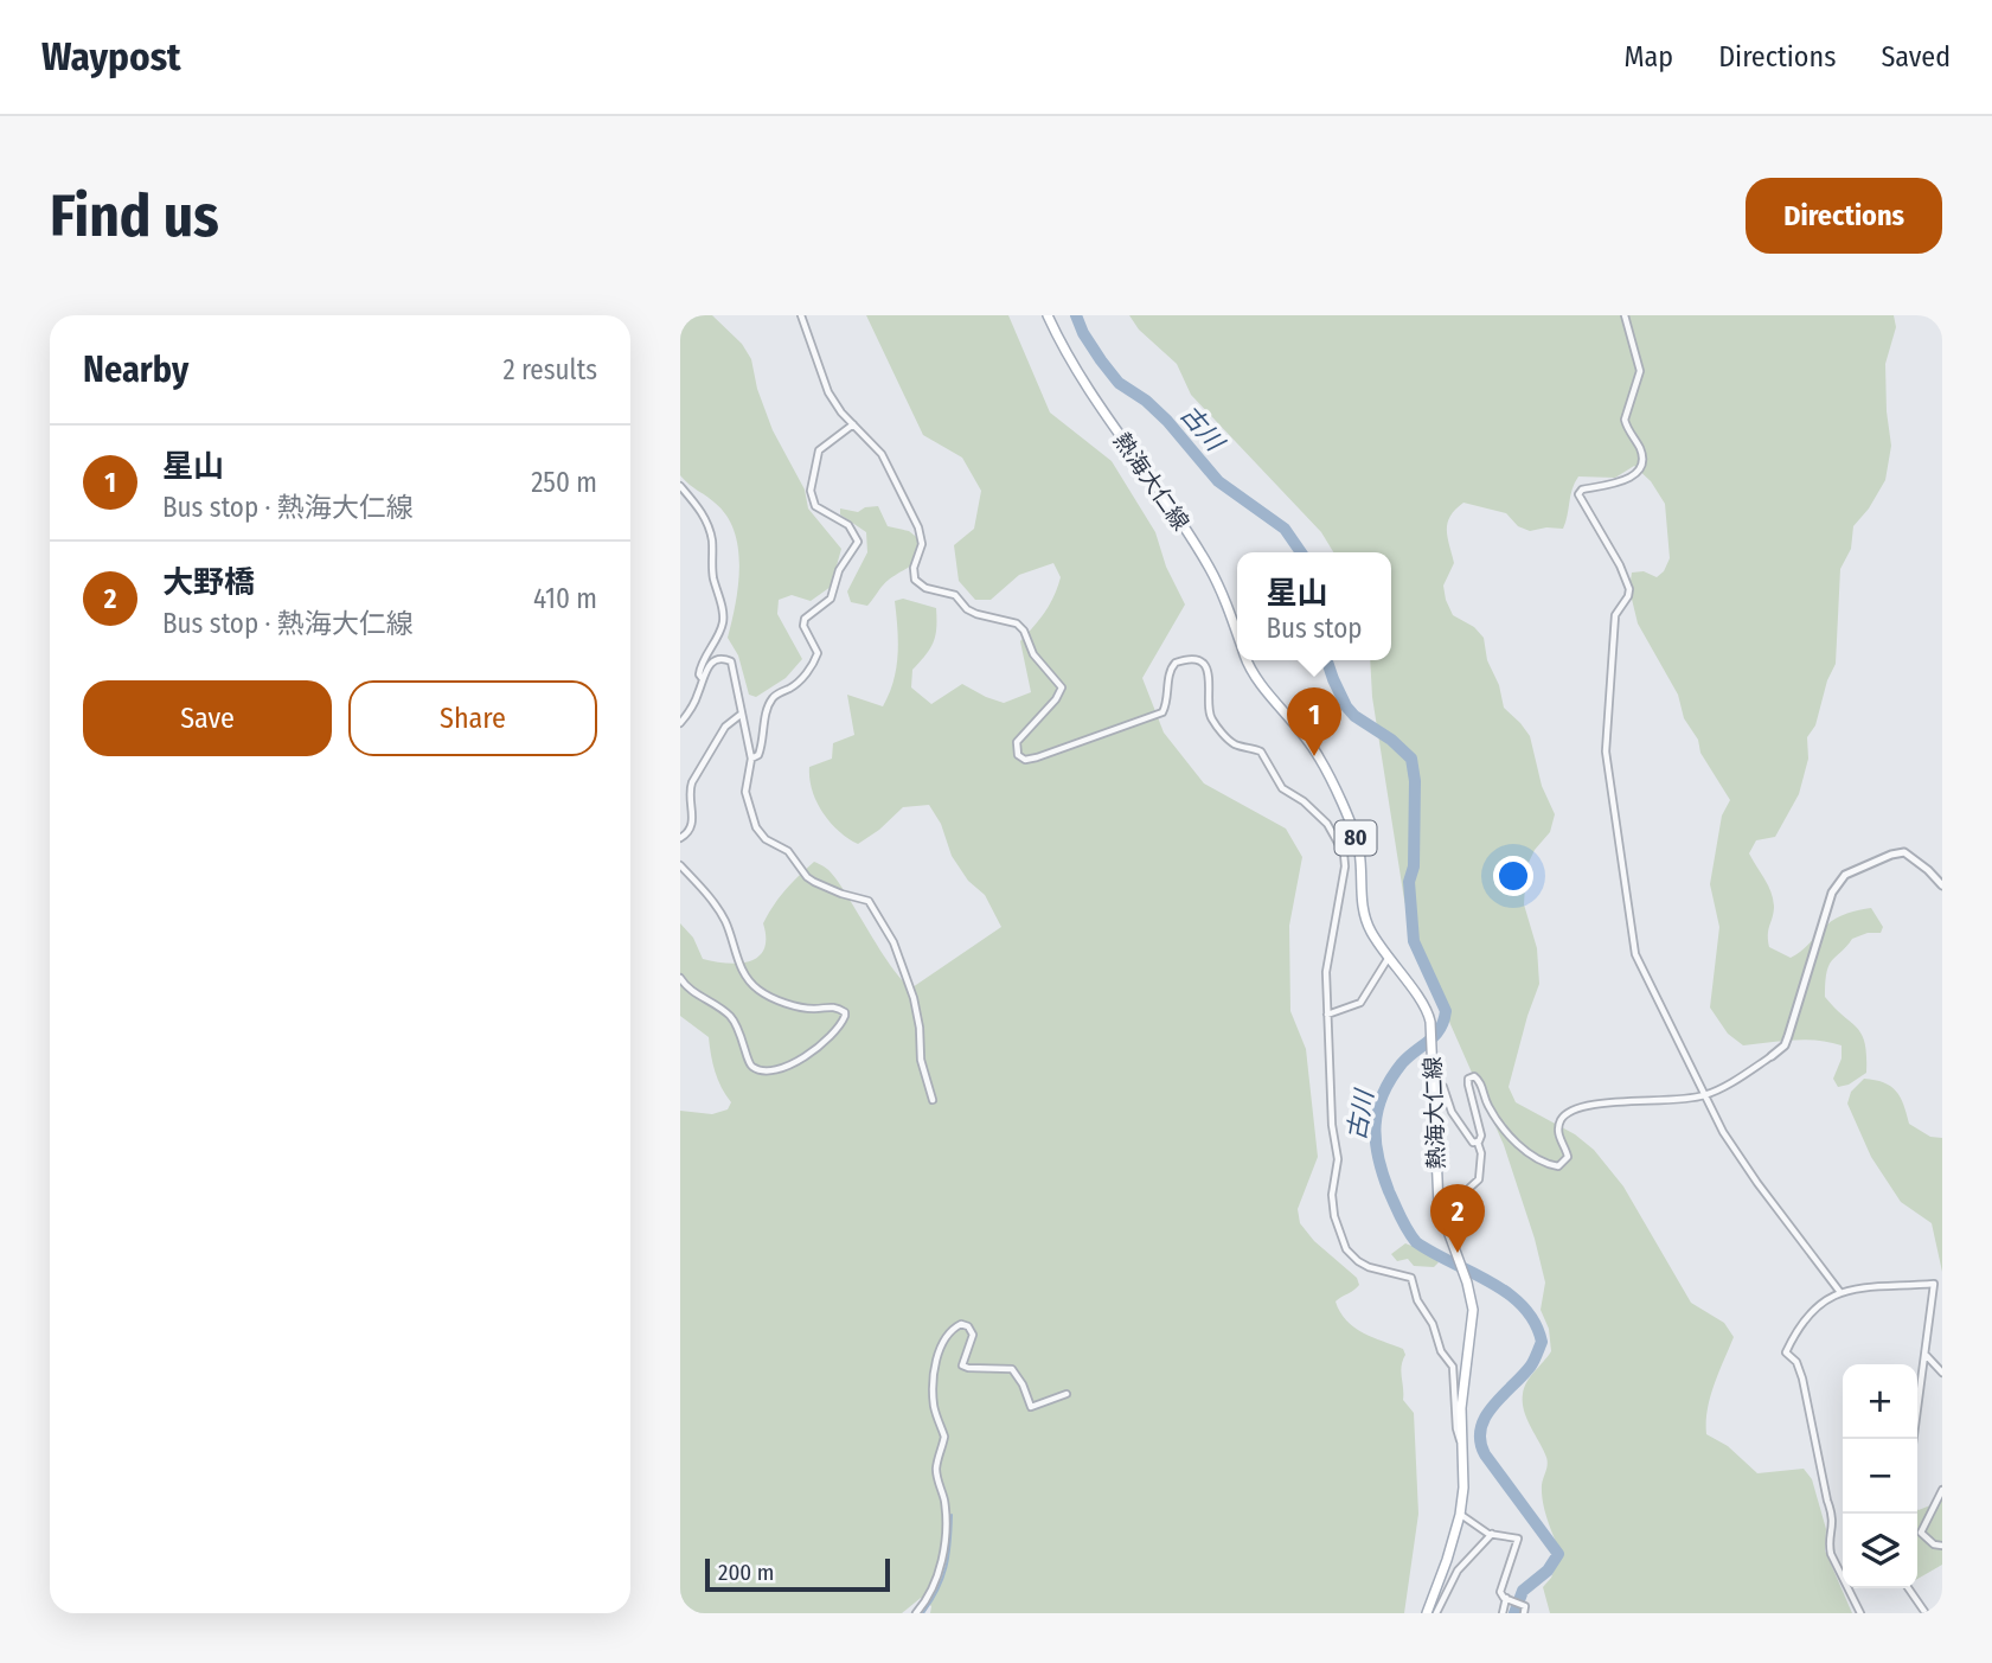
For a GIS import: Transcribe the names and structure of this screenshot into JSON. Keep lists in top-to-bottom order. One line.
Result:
{"streets":{"main road":["熱海大仁線","80"]},"water":["古川"],"scale_bar":"200 m","page":{"header":"Waypost","nav":["Map","Directions","Saved"],"buttons":["Directions",["Save","Share"]],"title":"Find us","heading":["Nearby","2 results"],"list":[{"mark":"1","name":"星山","note":"Bus stop · 熱海大仁線","value":"250 m"},{"mark":"2","name":"大野橋","note":"Bus stop · 熱海大仁線","value":"410 m"}],"popup":["星山","Bus stop"],"pins":["1","2"],"map_buttons":["+","−"],"scale":"200 m"}}
